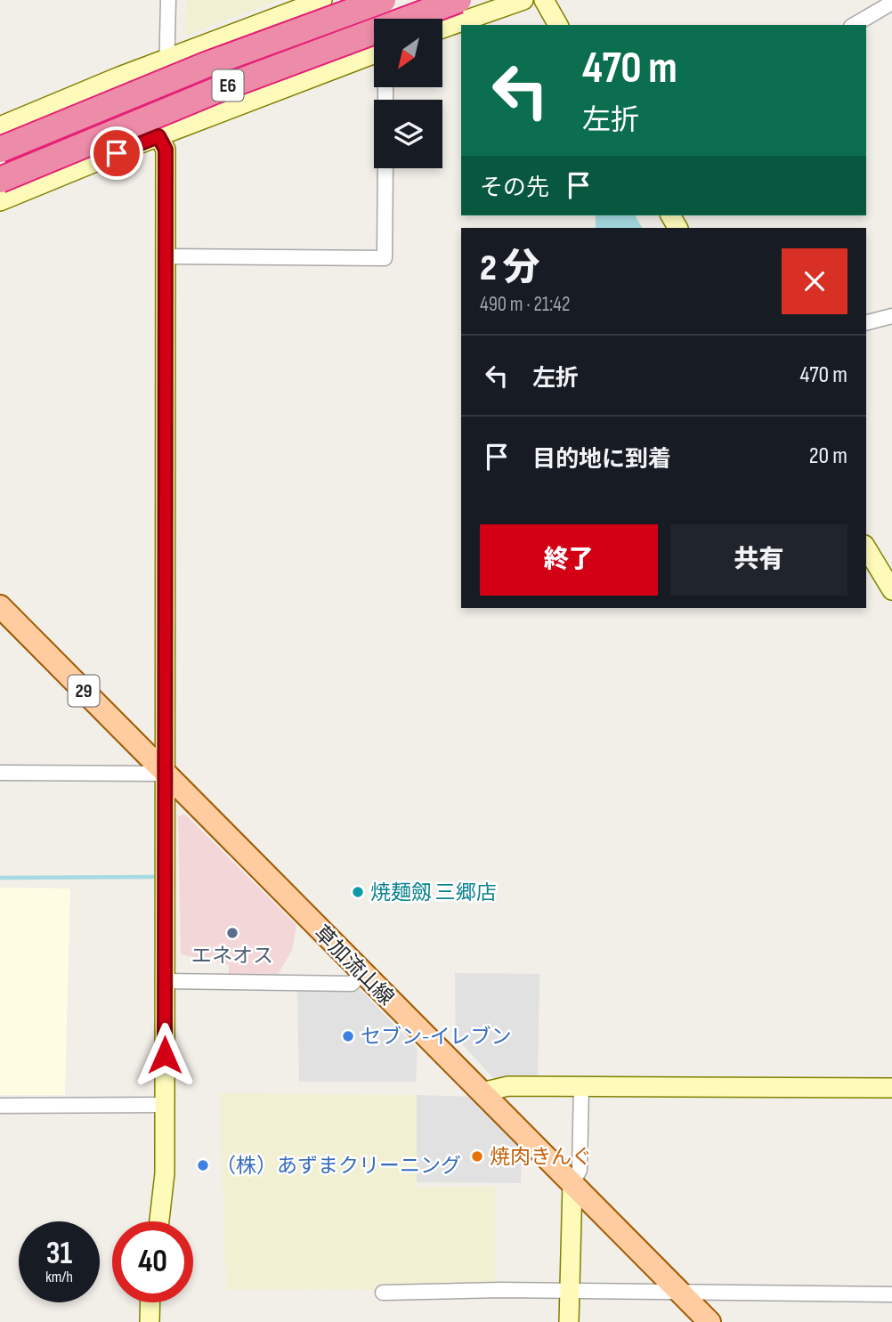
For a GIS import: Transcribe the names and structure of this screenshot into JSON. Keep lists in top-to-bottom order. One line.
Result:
{"streets":{"highway":["E6"],"main road":["29","草加流山線"]},"places":["焼麺劔 三郷店","エネオス","セブン-イレブン","焼肉きんぐ","（株）あずまクリーニング"],"north":"bottom left","page":{"turn":["470 m","左折"],"then":"その先","heading":["2 分","490 m · 21:42"],"list":[{"name":"左折","value":"470 m"},{"name":"目的地に到着","value":"20 m"}],"buttons":["終了","共有"],"speed":"31 km/h","limit":"40"}}
